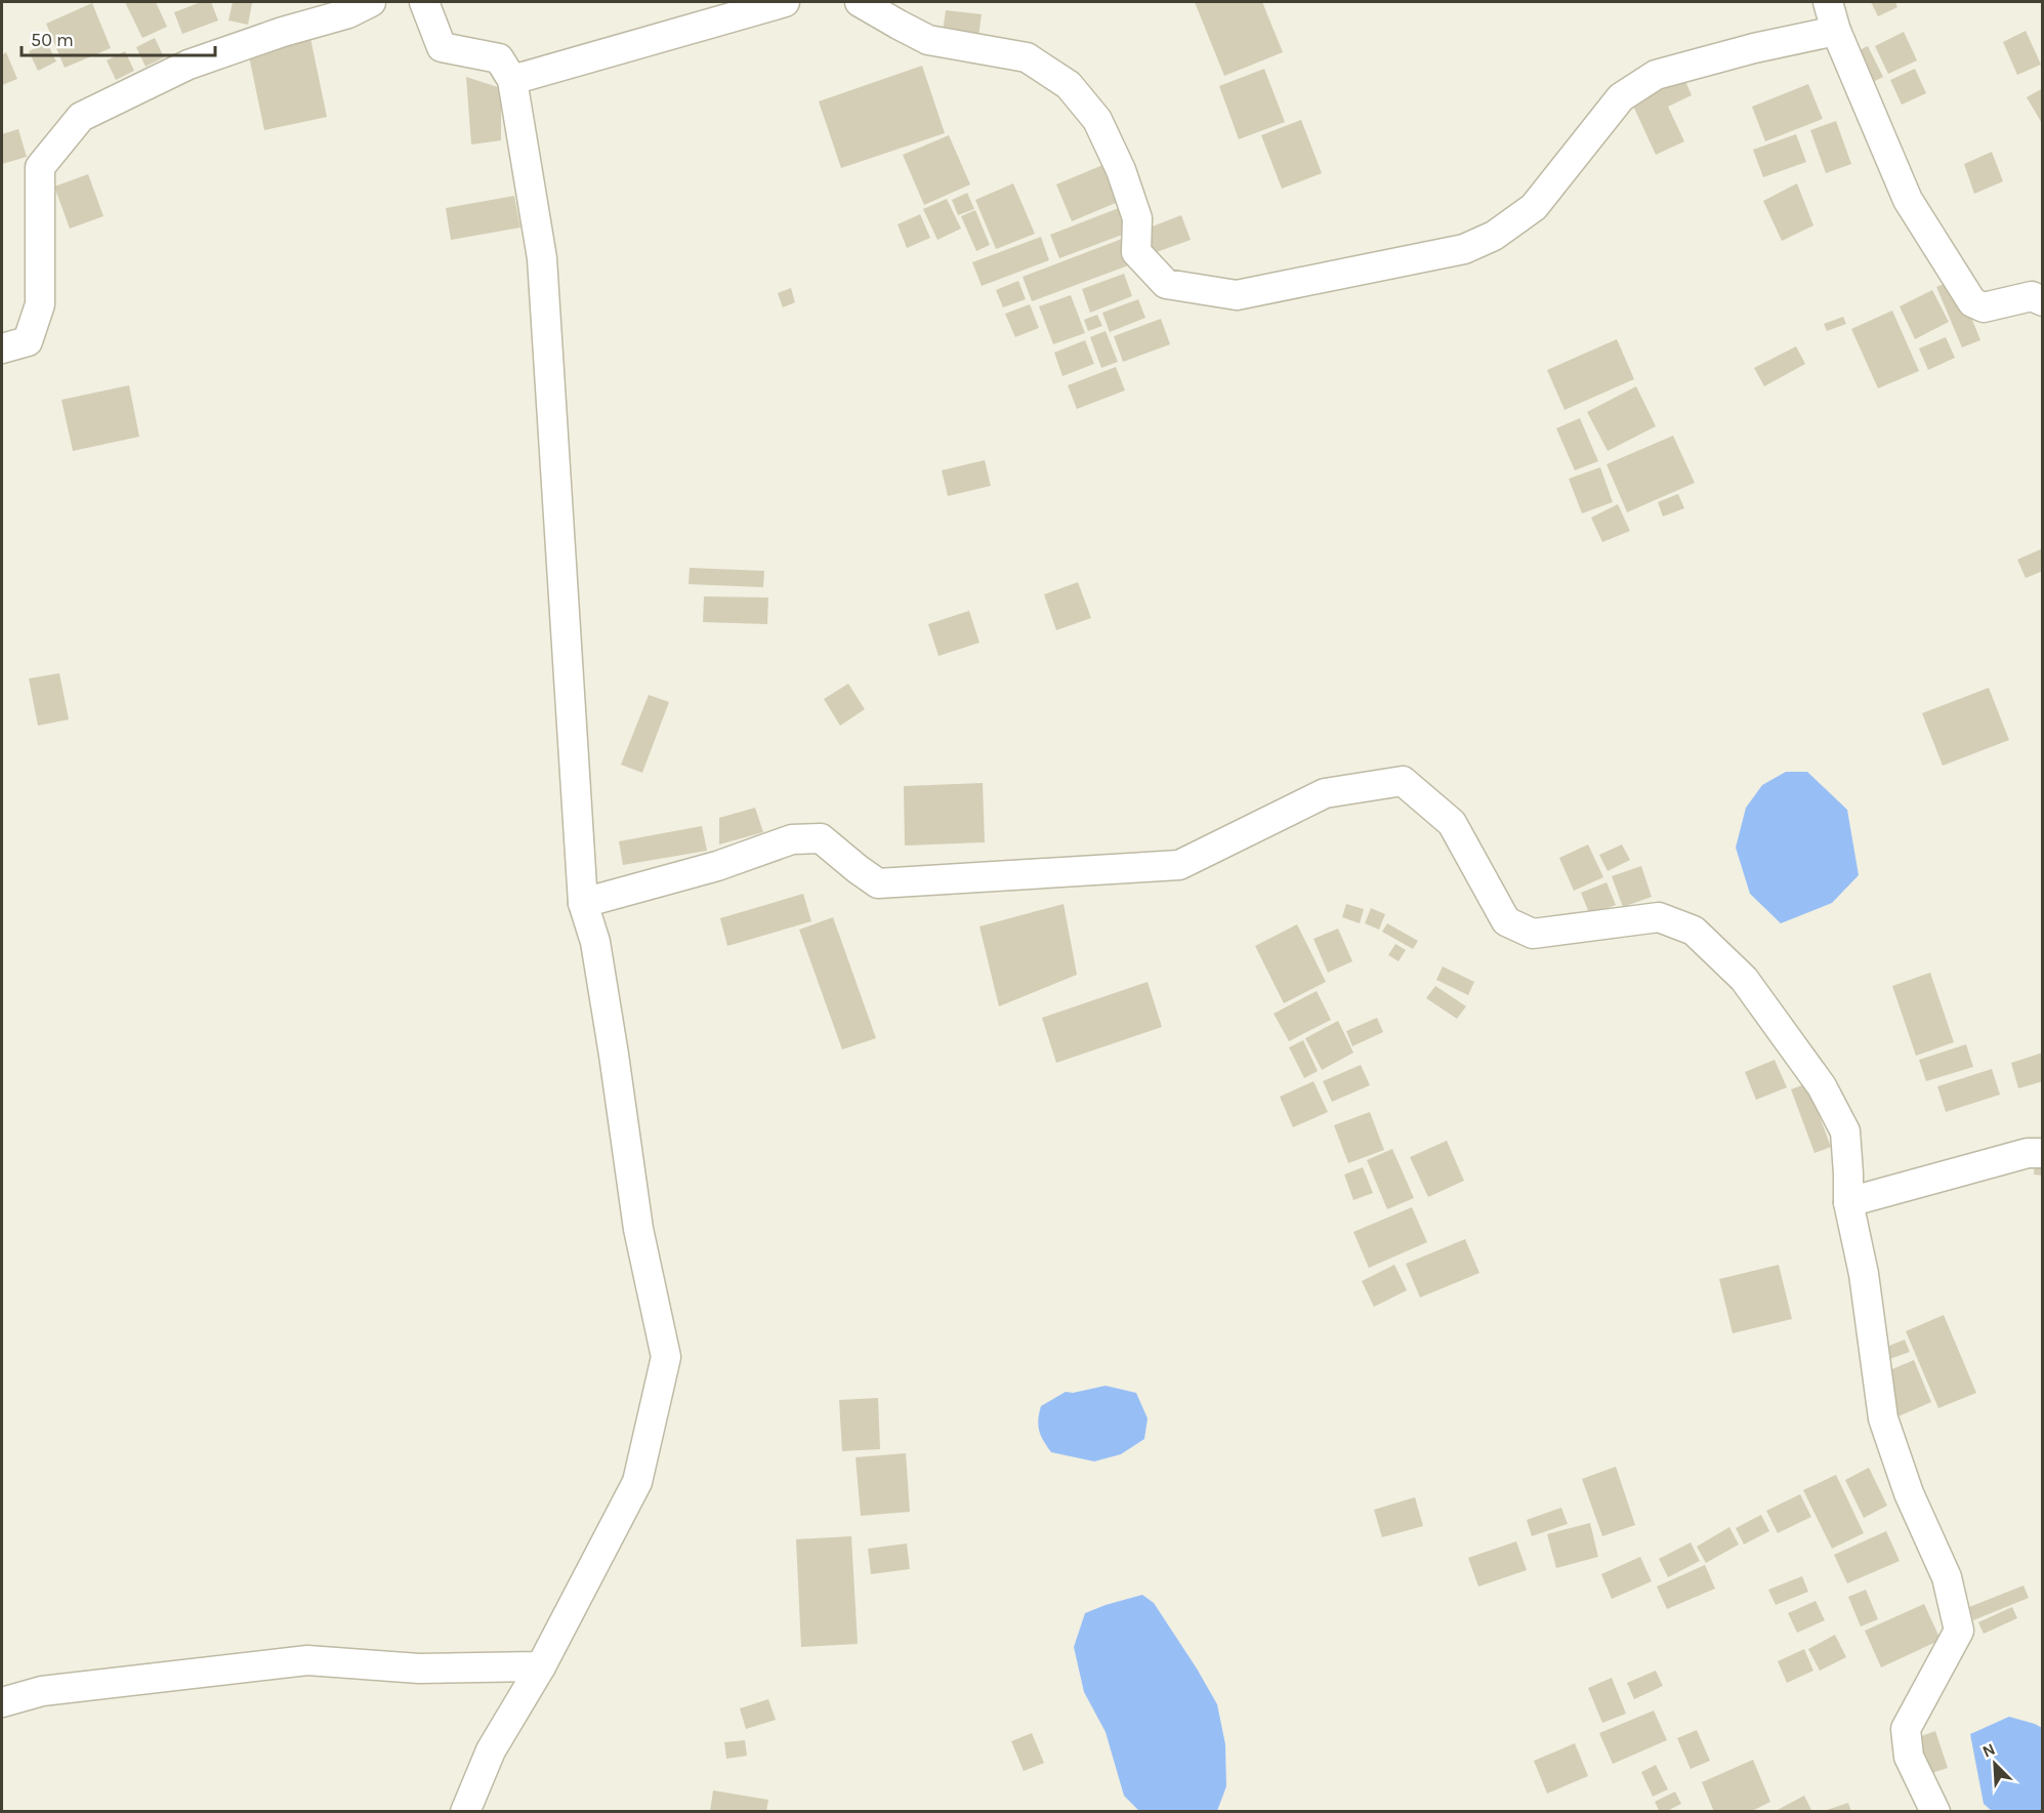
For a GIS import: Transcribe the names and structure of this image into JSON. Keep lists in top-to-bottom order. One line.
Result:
{"scale_bar":"50 m","north":"top left"}
